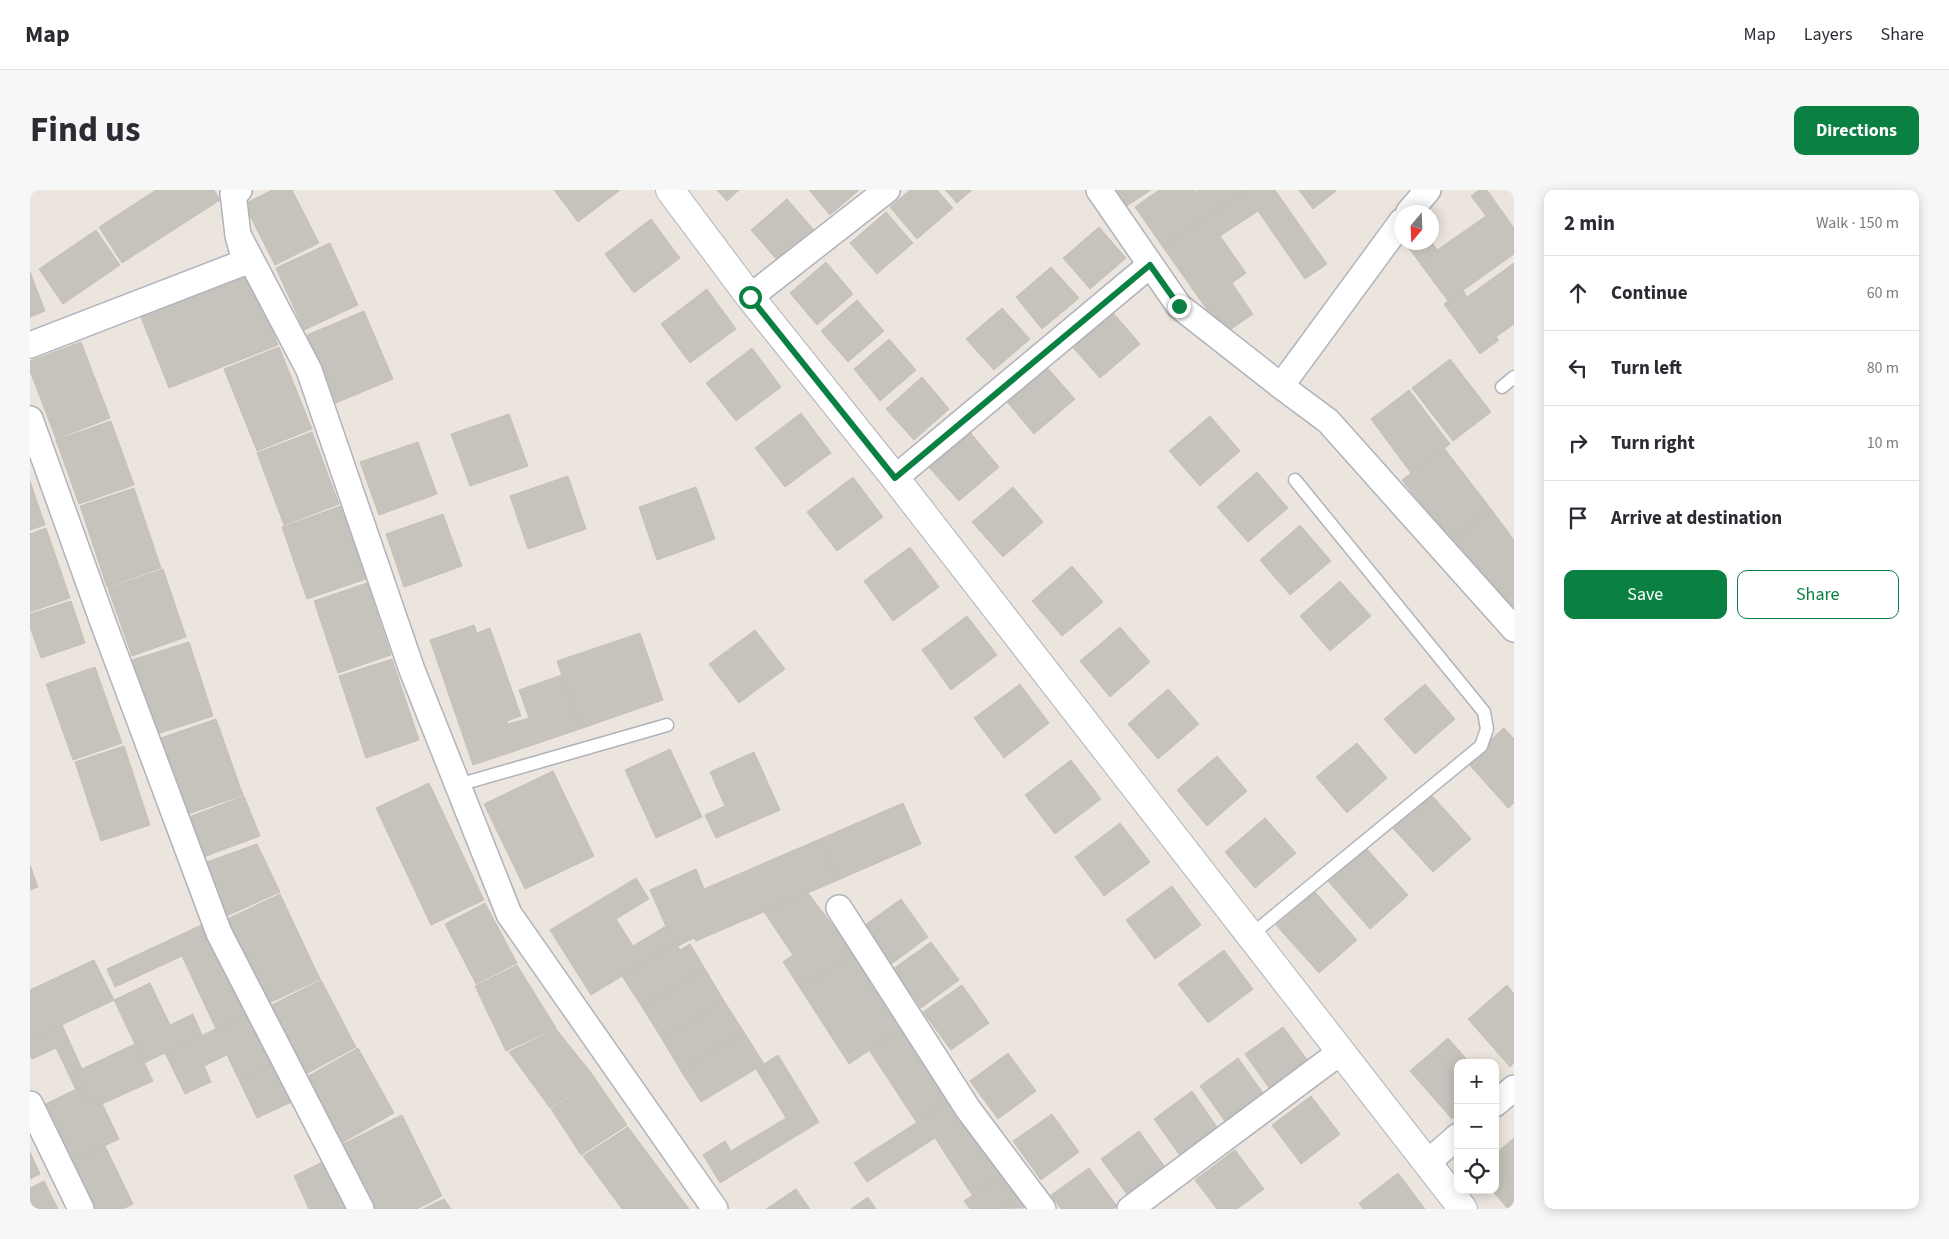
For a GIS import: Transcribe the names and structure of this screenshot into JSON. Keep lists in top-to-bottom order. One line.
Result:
{"north":"bottom","page":{"header":"Map","nav":["Map","Layers","Share"],"title":"Find us","buttons":["Directions",["Save","Share"]],"heading":["2 min","Walk · 150 m"],"list":[["Continue","60 m"],["Turn left","80 m"],["Turn right","10 m"],"Arrive at destination"],"map_buttons":["+","−"]}}
